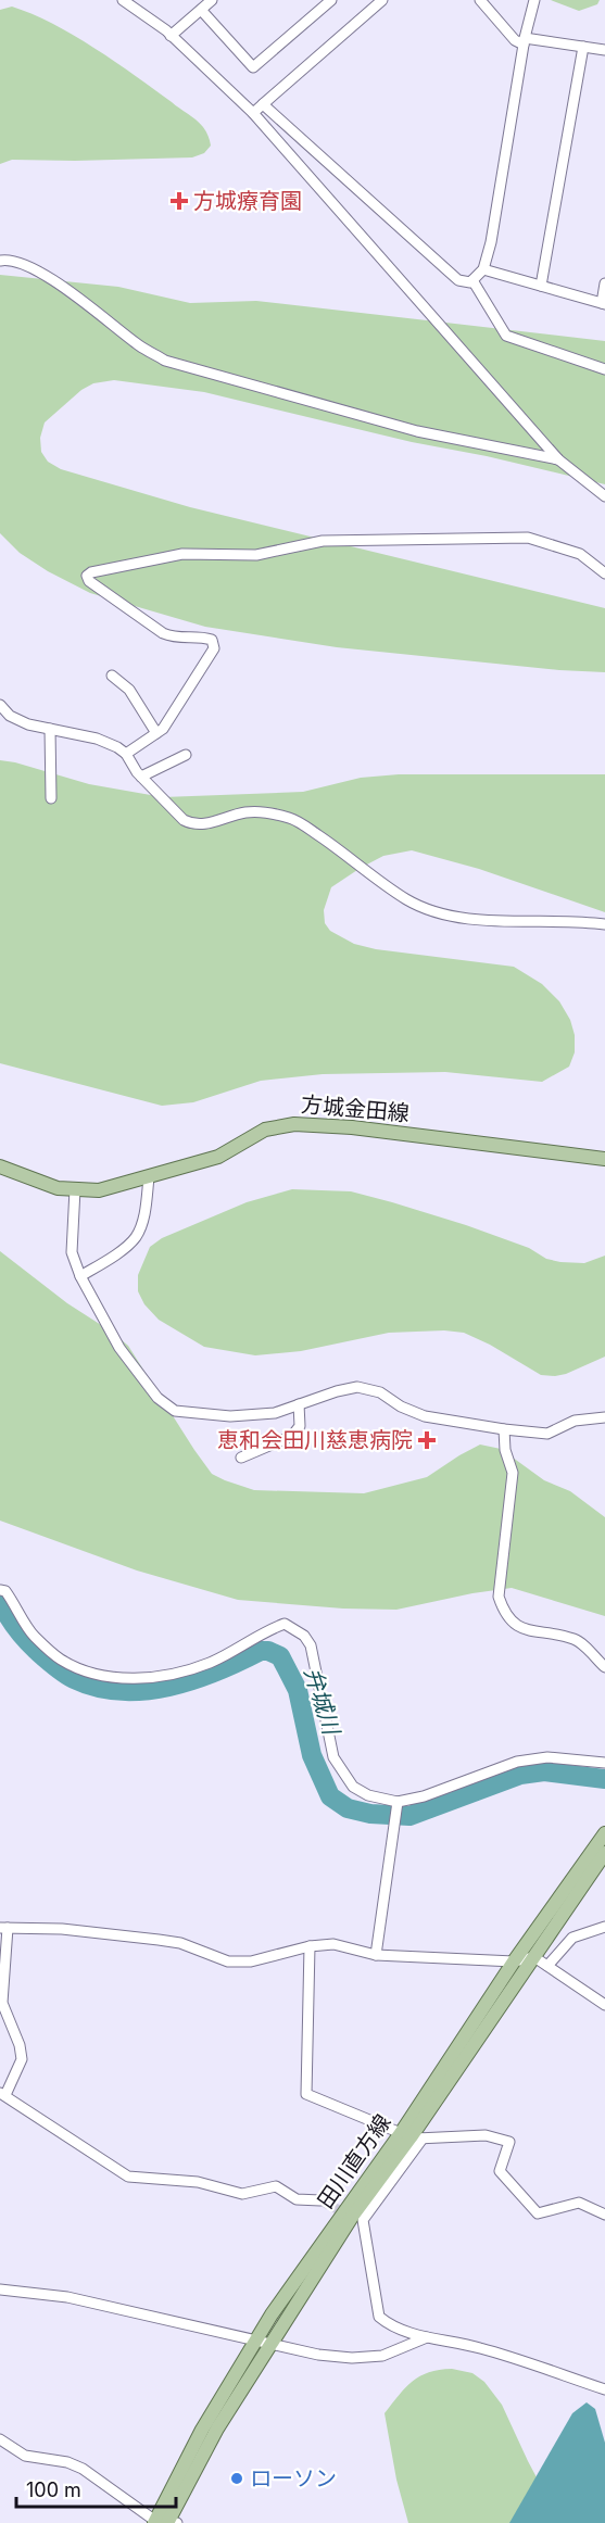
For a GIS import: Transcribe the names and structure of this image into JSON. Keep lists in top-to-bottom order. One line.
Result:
{"streets":{"main road":["方城金田線","田川直方線"]},"water":["弁城川"],"places":{"health":["方城療育園","恵和会田川慈恵病院"],"other":["ローソン"]},"scale_bar":"100 m"}
